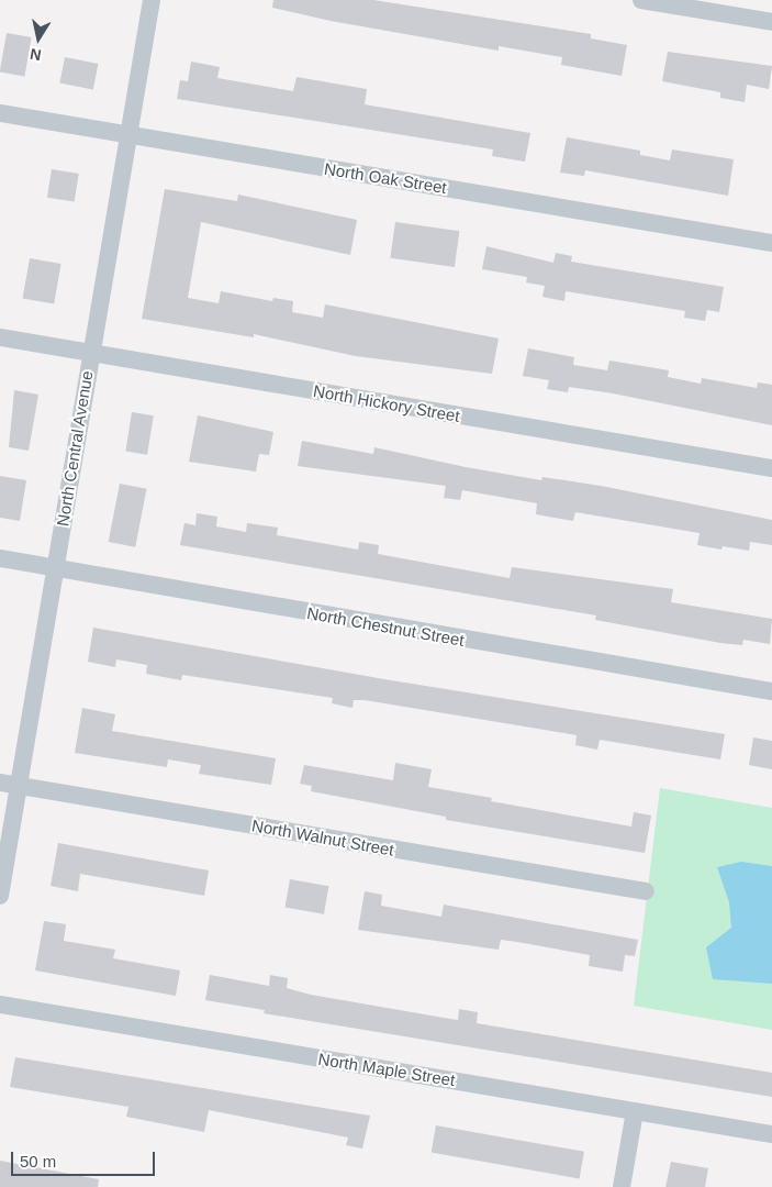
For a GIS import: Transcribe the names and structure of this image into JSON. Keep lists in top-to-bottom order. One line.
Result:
{"streets":{"street":["North Oak Street","North Hickory Street","North Central Avenue","North Chestnut Street","North Walnut Street","North Maple Street"]},"crossings":[["North Oak Street","North Central Avenue"],["North Hickory Street","North Central Avenue"],["North Central Avenue","North Chestnut Street"],["North Central Avenue","North Walnut Street"]],"scale_bar":"50 m","north":"bottom"}
